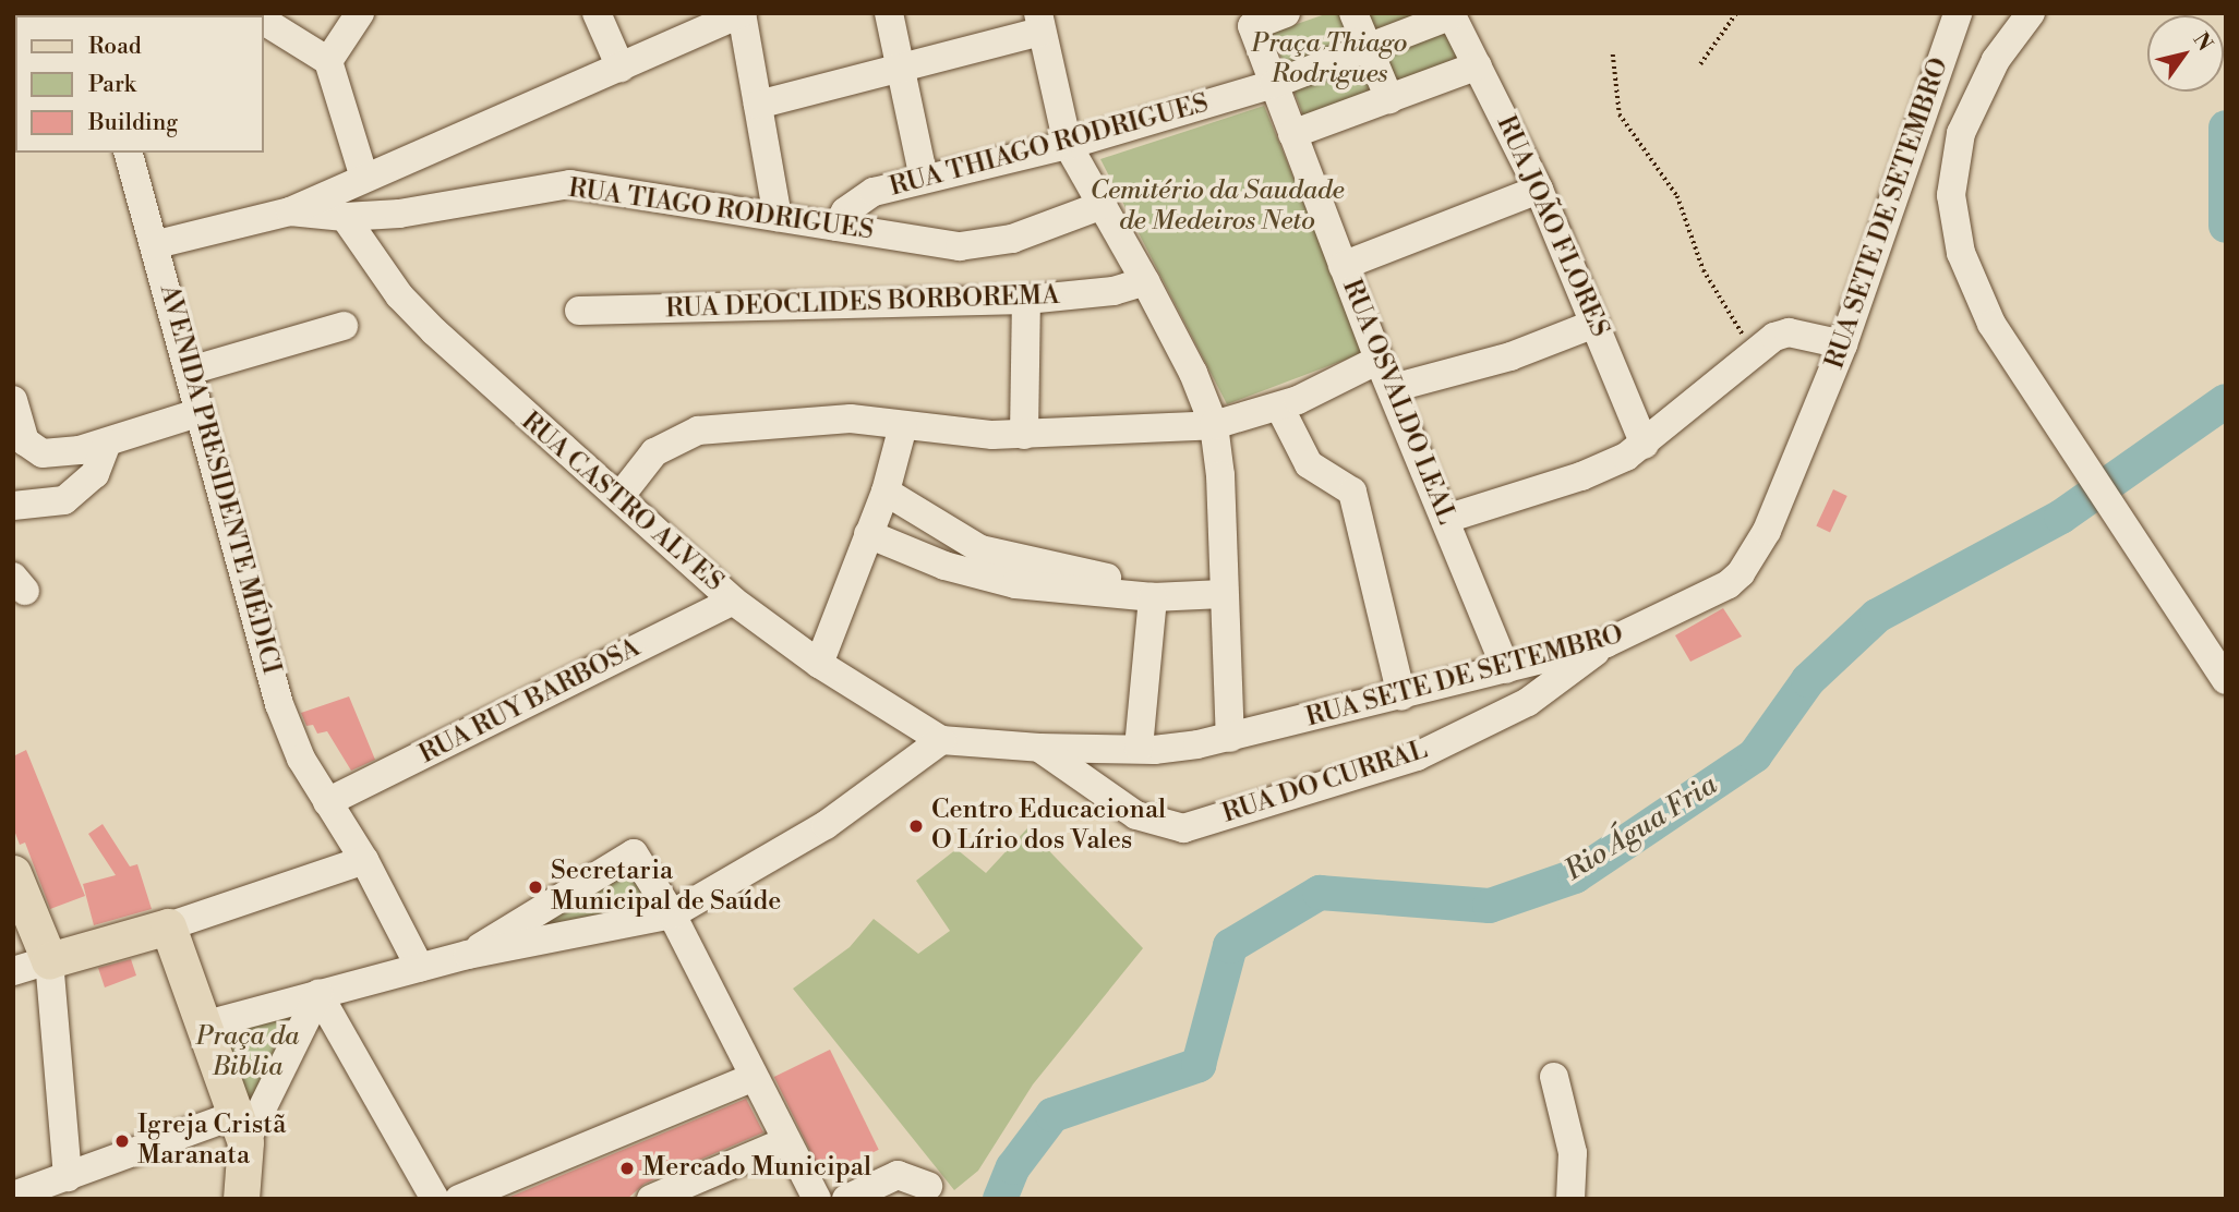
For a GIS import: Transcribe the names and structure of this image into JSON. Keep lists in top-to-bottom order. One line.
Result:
{"streets":{"street":["RUA THIAGO RODRIGUES","RUA TIAGO RODRIGUES","RUA SETE DE SETEMBRO","RUA JOÃO FLORES","RUA DEOCLIDES BORBOREMA","RUA OSVALDO LEAL","AVENIDA PRESIDENTE MÉDICI","RUA CASTRO ALVES","RUA RUY BARBOSA","RUA DO CURRAL"]},"crossings":[["RUA THIAGO RODRIGUES","RUA TIAGO RODRIGUES"],["RUA TIAGO RODRIGUES","RUA CASTRO ALVES"],["RUA SETE DE SETEMBRO","RUA OSVALDO LEAL"],["RUA SETE DE SETEMBRO","RUA CASTRO ALVES"],["RUA SETE DE SETEMBRO","RUA DO CURRAL"],["AVENIDA PRESIDENTE MÉDICI","RUA RUY BARBOSA"],["RUA CASTRO ALVES","RUA RUY BARBOSA"]],"water":["Rio Água Fria"],"parks":["Praça Thiago Rodrigues","Cemitério da Saudade de Medeiros Neto","Praça da Biblia"],"places":["Centro Educacional O Lírio dos Vales","Secretaria Municipal de Saúde","Igreja Cristã Maranata","Mercado Municipal"],"legend":["Road","Park","Building"],"north":"top right"}
